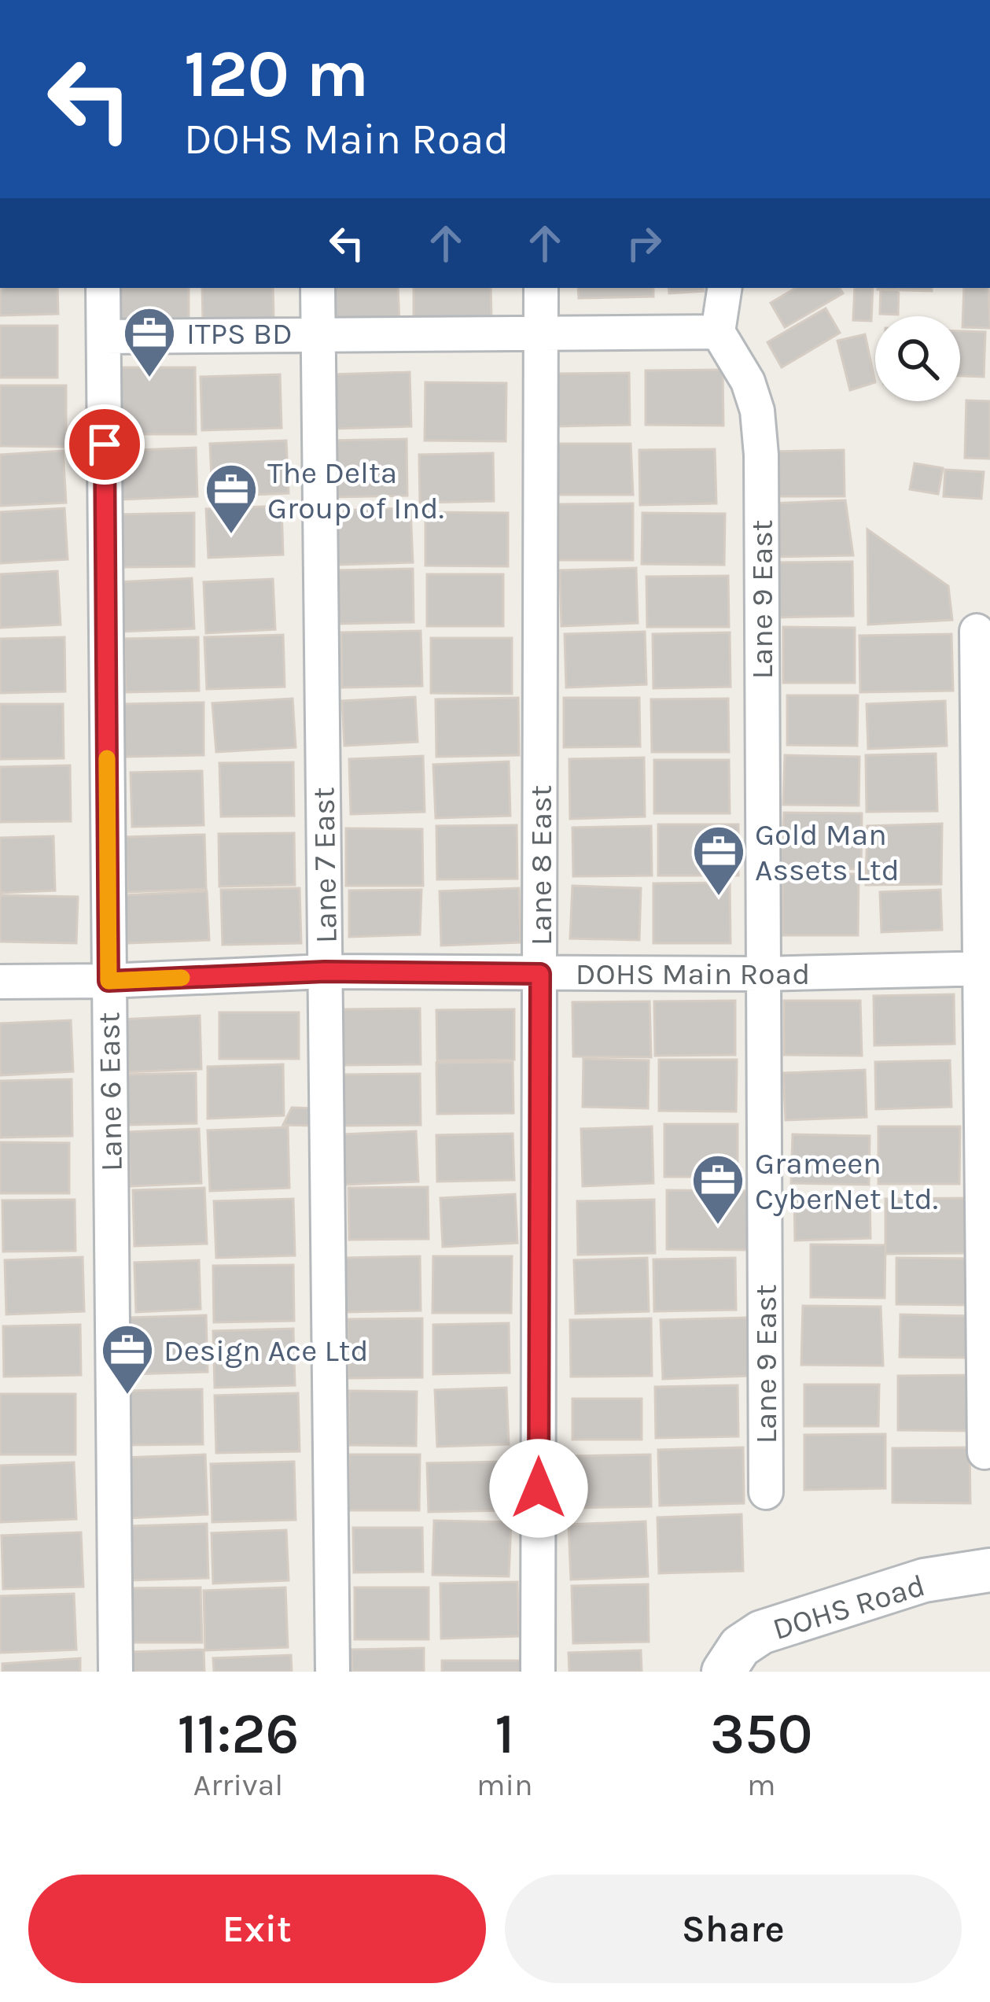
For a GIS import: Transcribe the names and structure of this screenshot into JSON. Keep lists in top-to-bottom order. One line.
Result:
{"streets":{"street":["Lane 9 East","Lane 7 East","Lane 8 East","DOHS Main Road","Lane 6 East","DOHS Road"]},"crossings":[["Lane 9 East","DOHS Main Road"],["Lane 7 East","DOHS Main Road"],["Lane 8 East","DOHS Main Road"],["DOHS Main Road","Lane 6 East"]],"places":{"office":["ITPS BD","The Delta Group of Ind.","Gold Man Assets Ltd","Grameen CyberNet Ltd.","Design Ace Ltd"]},"page":{"turn":["120 m","DOHS Main Road"],"eta":["11:26","Arrival","1","min","350","m"],"buttons":["Exit","Share"]}}
